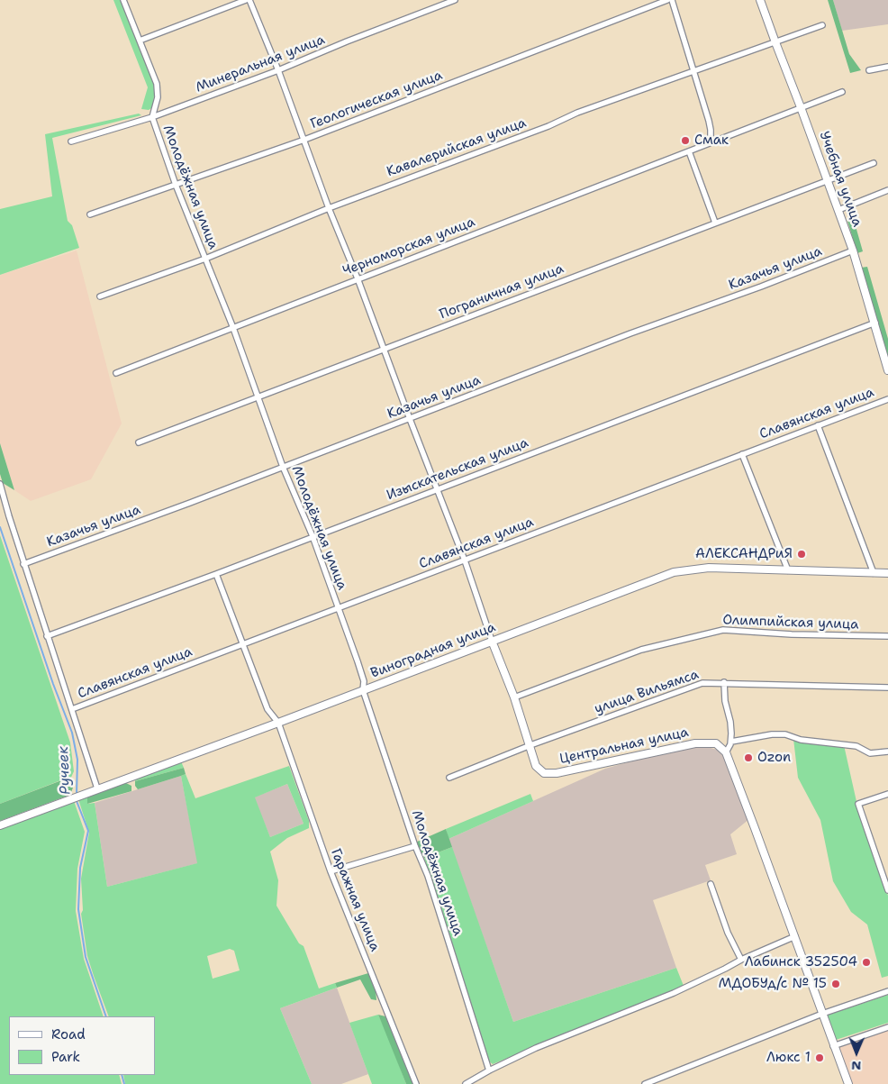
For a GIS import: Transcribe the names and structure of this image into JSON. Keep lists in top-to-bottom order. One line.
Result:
{"streets":{"street":["Минеральная улица","Геологическая улица","Кавалерийская улица","Учебная улица","Молодёжная улица","Черноморская улица","Казачья улица","Пограничная улица","Славянская улица","Изыскательская улица","Олимпийская улица","Виноградная улица","улица Вильямса","Центральная улица","Гаражная улица"]},"crossings":[["Минеральная улица","Молодёжная улица"],["Геологическая улица","Молодёжная улица"],["Кавалерийская улица","Учебная улица"],["Кавалерийская улица","Молодёжная улица"],["Учебная улица","Черноморская улица"],["Учебная улица","Казачья улица"],["Учебная улица","Пограничная улица"],["Учебная улица","Изыскательская улица"],["Молодёжная улица","Черноморская улица"],["Молодёжная улица","Казачья улица"],["Молодёжная улица","Пограничная улица"],["Молодёжная улица","Славянская улица"],["Молодёжная улица","Изыскательская улица"],["Молодёжная улица","Виноградная улица"],["Славянская улица","Гаражная улица"],["Изыскательская улица","Гаражная улица"],["Олимпийская улица","Центральная улица"],["Виноградная улица","Центральная улица"],["Виноградная улица","Гаражная улица"],["улица Вильямса","Центральная улица"]],"water":["Ручеек"],"places":["Смак","АЛЕКСАНДРиЯ","Ozon","Лабинск 352504","МДОБУд/с № 15","Люкс 1"],"legend":["Road","Park"],"north":"bottom"}
